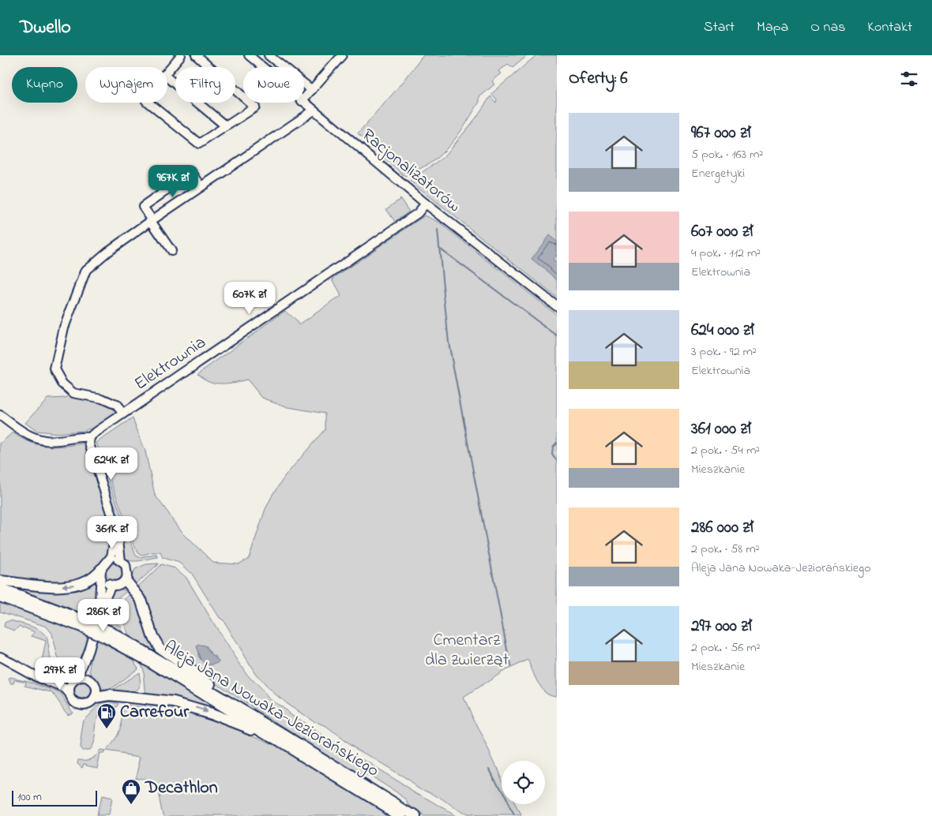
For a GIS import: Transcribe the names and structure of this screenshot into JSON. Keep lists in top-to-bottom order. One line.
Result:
{"streets":{"main road":["Aleja Jana Nowaka-Jeziorańskiego"],"street":["Racjonalizatorów","Elektrownia"]},"crossings":[["Racjonalizatorów","Elektrownia"]],"parks":["Cmentarz dla zwierząt"],"places":{"fuel station":["Carrefour"],"shop":["Decathlon"]},"scale_bar":"100 m","page":{"header":"Dwello","nav":["Start","Mapa","O nas","Kontakt"],"heading":"Oferty: 6","chip":["Kupno","Wynajem","Filtry","Nowe"],"list":[{"name":"967 000 zł","note":"5 pok. · 163 m² · Energetyki"},{"name":"607 000 zł","note":"4 pok. · 112 m² · Elektrownia"},{"name":"624 000 zł","note":"3 pok. · 92 m² · Elektrownia"},{"name":"361 000 zł","note":"2 pok. · 54 m² · Mieszkanie"},{"name":"286 000 zł","note":"2 pok. · 58 m² · Aleja Jana Nowaka-Jeziorańskiego"},{"name":"297 000 zł","note":"2 pok. · 56 m² · Mieszkanie"}],"price":["967K zł","607K zł","624K zł","361K zł","286K zł","297K zł"],"scale":"100 m"}}
